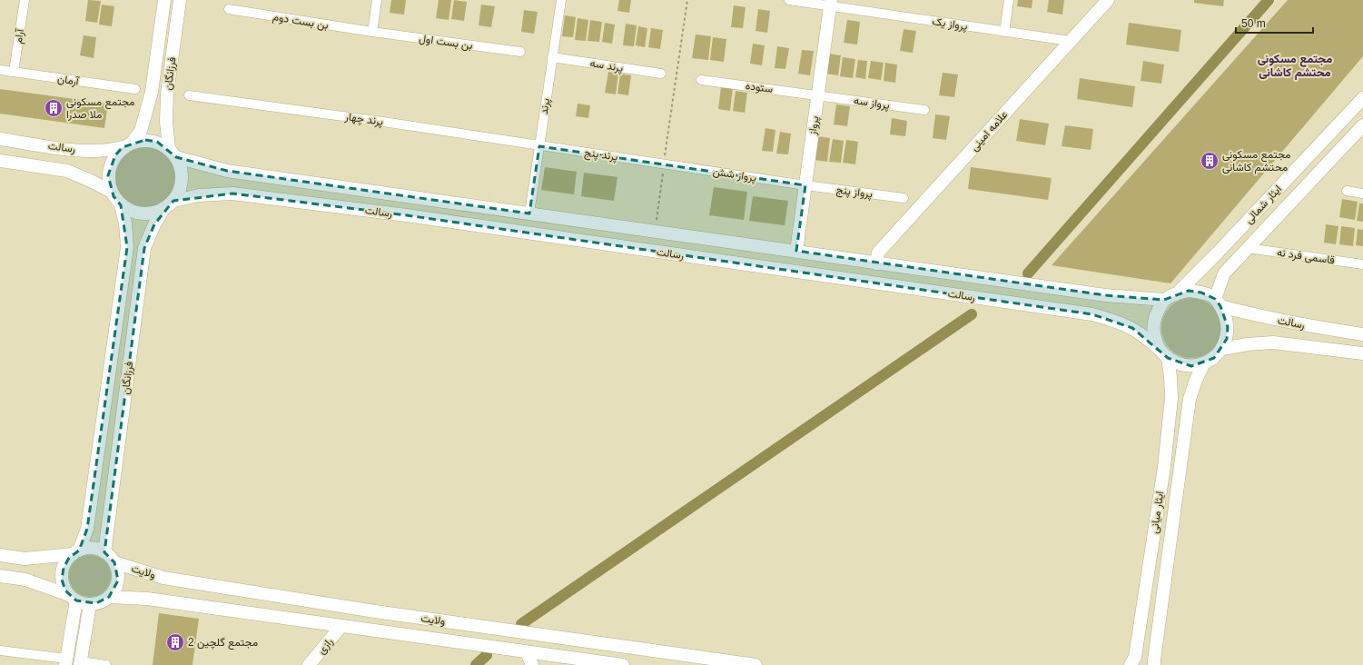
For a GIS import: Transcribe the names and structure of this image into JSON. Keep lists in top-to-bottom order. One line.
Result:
{"streets":{"street":["بن بست دوم","پرواز یک","آرام","بن بست اول","پرند سه","فرزانگان","آرمان","ستوده","پرواز سه","پرند","پرند چهار","پرواز","علامه امینی","رسالت","پرند پنج","پرواز شش","پرواز پنج","ایثار شمالی","قاسمی فرد نه","ایثار میانی","ولایت","رازی"]},"crossings":[["بن بست دوم","بن بست اول"],["پرواز یک","پرواز"],["پرواز یک","علامه امینی"],["آرام","آرمان"],["پرند سه","پرند"],["فرزانگان","رسالت"],["فرزانگان","ولایت"],["ستوده","پرواز سه"],["ستوده","پرواز"],["پرواز سه","پرواز"],["پرند","پرند چهار"],["پرند","رسالت"],["پرند","پرند پنج"],["پرند چهار","پرند پنج"],["پرواز","رسالت"],["پرواز","پرواز شش"],["پرواز","پرواز پنج"],["علامه امینی","رسالت"],["رسالت","ایثار شمالی"],["رسالت","ایثار میانی"],["پرند پنج","پرواز شش"],["پرواز شش","پرواز پنج"],["ایثار شمالی","قاسمی فرد نه"],["ایثار شمالی","ایثار میانی"],["ولایت","رازی"]],"districts":["مجتمع مسکونی محتشم کاشانی"],"places":{"building":["مجتمع مسکونی ملا صدرا","مجتمع مسکونی محتشم کاشانی","مجتمع گلچین 2"]},"scale_bar":"50 m"}
